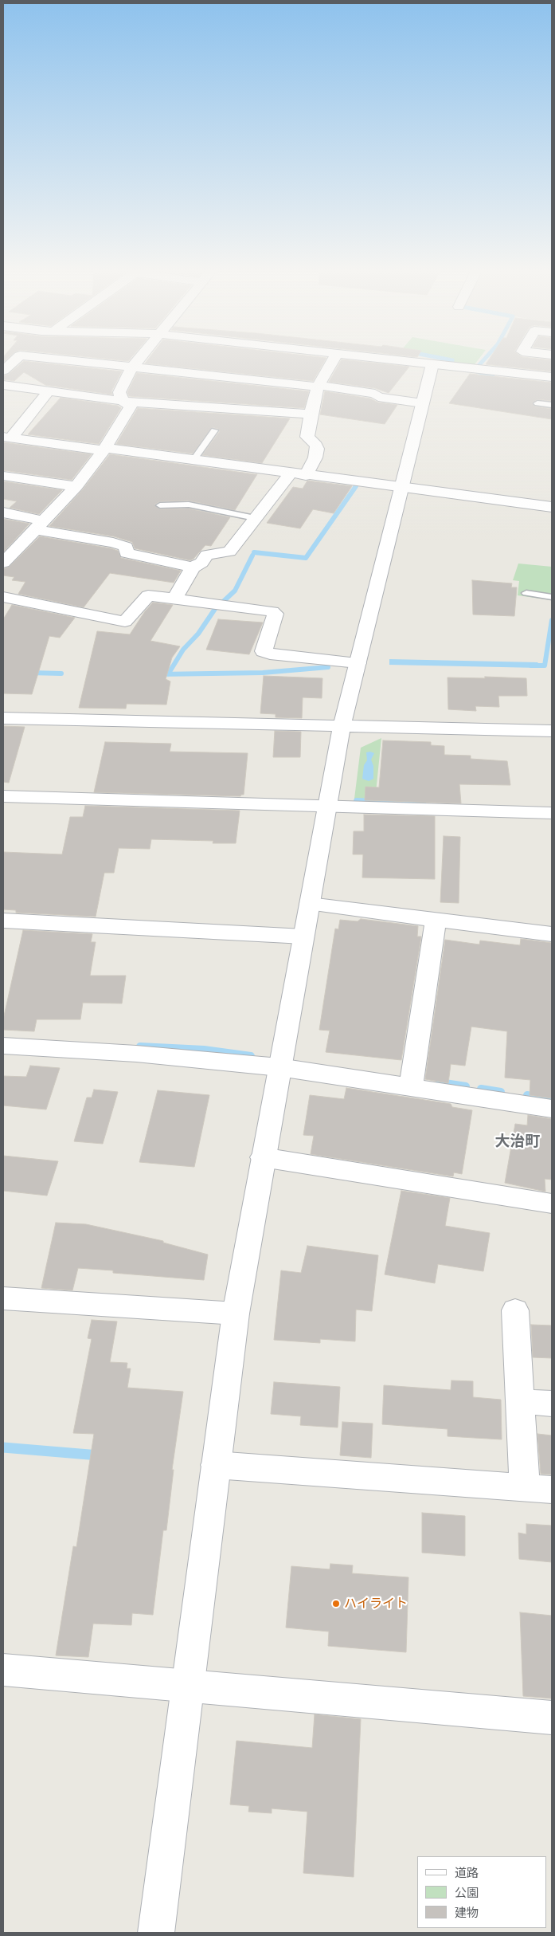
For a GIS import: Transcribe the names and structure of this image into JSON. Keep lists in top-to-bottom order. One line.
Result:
{"districts":["大治町"],"places":["ハイライト"],"legend":["道路","公園","建物"]}
